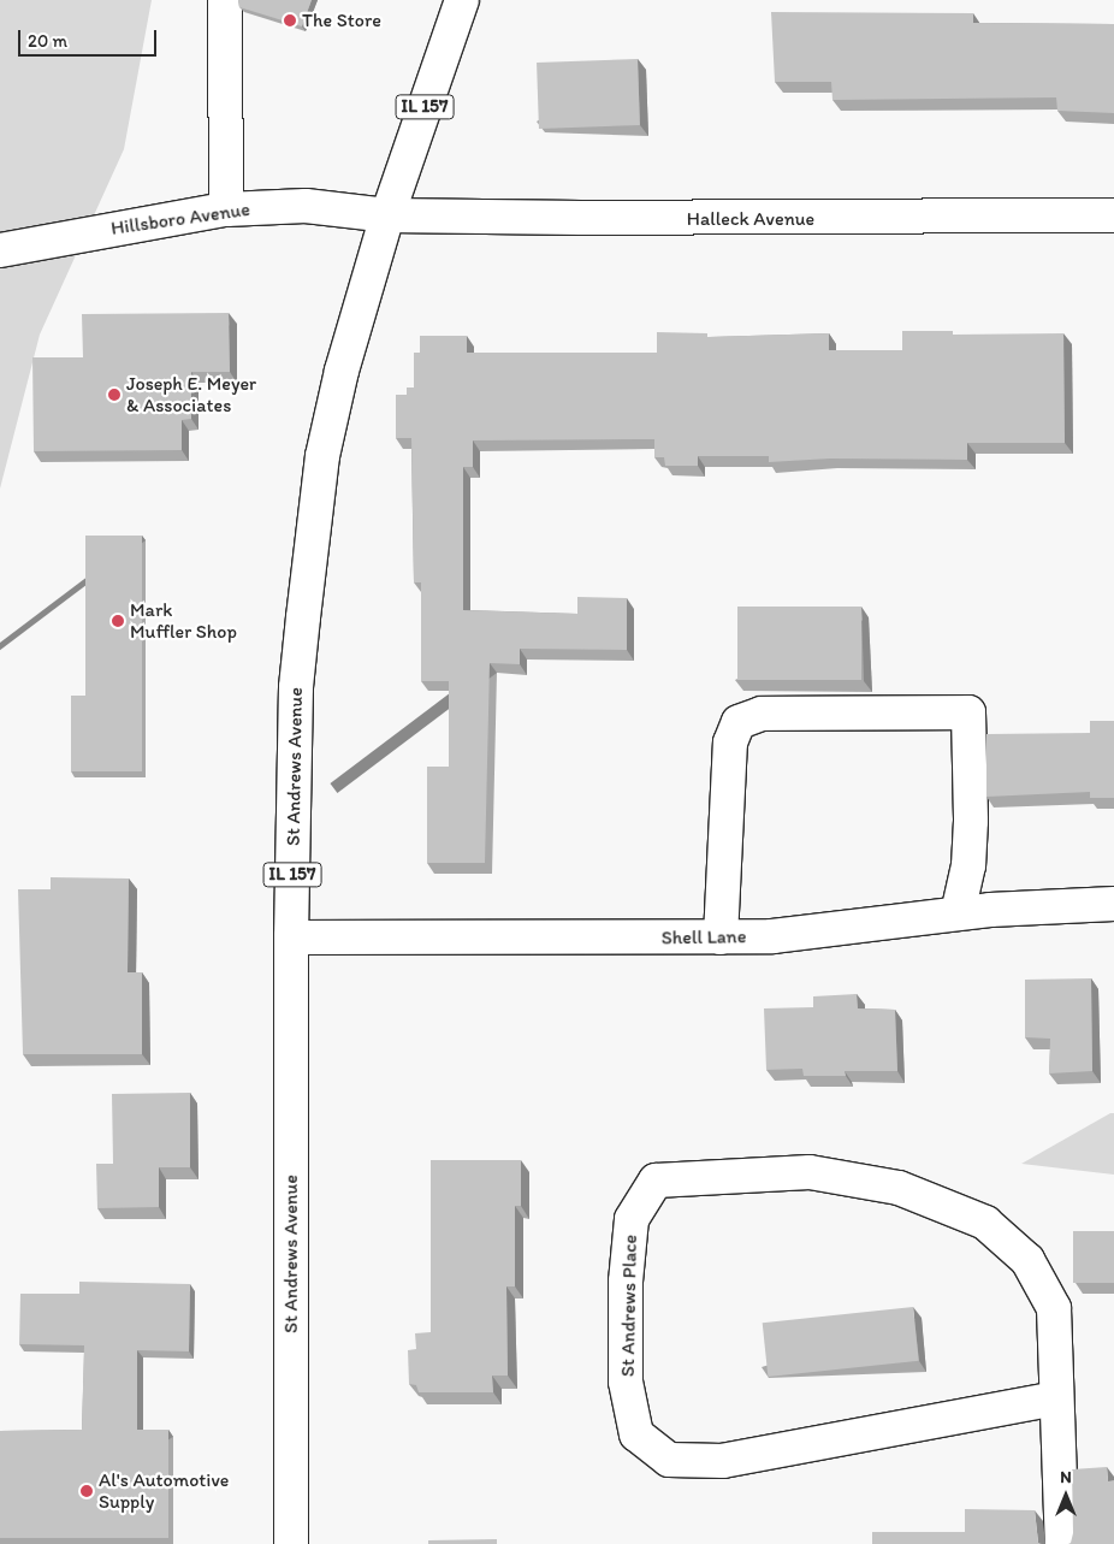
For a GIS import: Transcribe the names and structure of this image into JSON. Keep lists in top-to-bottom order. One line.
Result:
{"streets":{"street":["IL 157","Hillsboro Avenue","Halleck Avenue","St Andrews Avenue","Shell Lane","St Andrews Place"]},"crossings":[["IL 157","Hillsboro Avenue"],["IL 157","Halleck Avenue"],["IL 157","St Andrews Avenue"],["Hillsboro Avenue","Halleck Avenue"],["Hillsboro Avenue","St Andrews Avenue"],["Halleck Avenue","St Andrews Avenue"],["St Andrews Avenue","Shell Lane"]],"places":["The Store","Joseph E. Meyer & Associates","Mark Muffler Shop","Al's Automotive Supply"],"scale_bar":"20 m","north":"top"}
